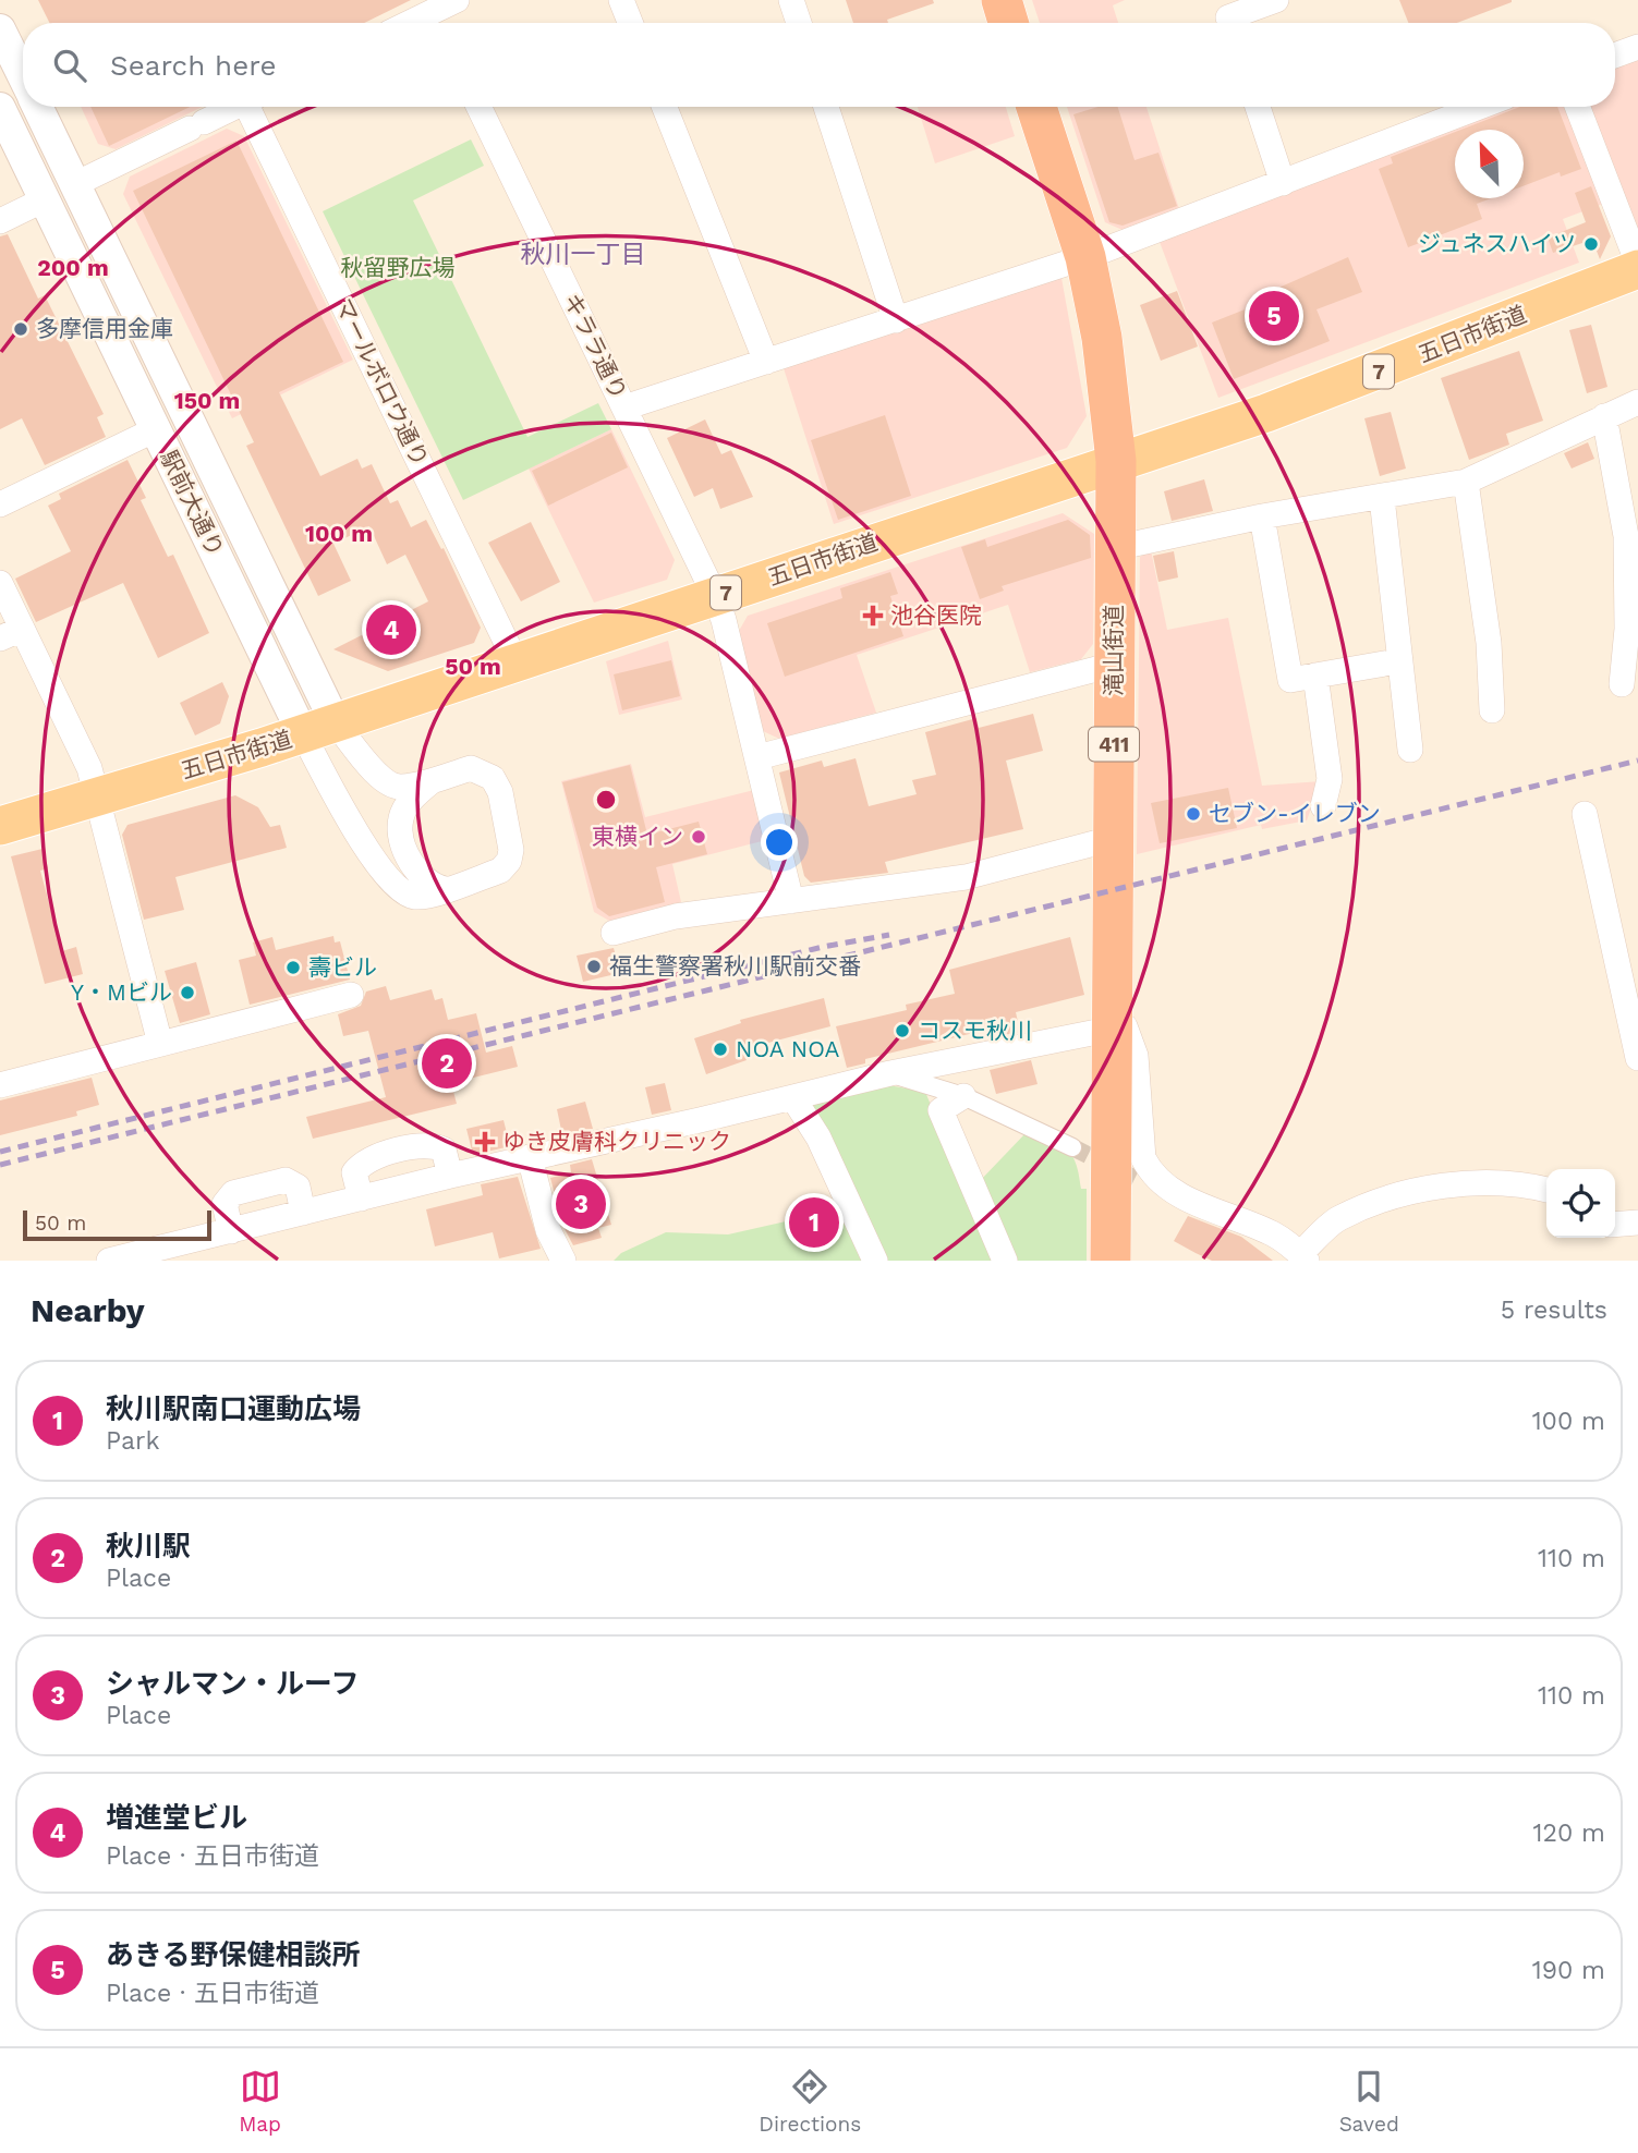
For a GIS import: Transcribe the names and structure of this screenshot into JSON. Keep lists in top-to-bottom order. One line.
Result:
{"streets":{"highway":["滝山街道","411"],"main road":["五日市街道","7"],"street":["キララ通り","マールボロウ通り","駅前大通り"]},"crossings":[["五日市街道","キララ通り"],["五日市街道","マールボロウ通り"],["五日市街道","駅前大通り"],["五日市街道","滝山街道"]],"districts":["秋川一丁目"],"parks":["秋留野広場"],"places":{"other":["ジュネスハイツ","多摩信用金庫","セブン-イレブン","東横イン","福生警察署秋川駅前交番","壽ビル","Y・Mビル","コスモ秋川","NOA NOA"],"health":["池谷医院","ゆき皮膚科クリニック"]},"scale_bar":"50 m","north":"top left","page":{"search":"Search here","pins":["5","4","2","3","1"],"scale":"50 m","heading":["Nearby","5 results"],"list":[{"mark":"1","name":"秋川駅南口運動広場","note":"Park","value":"100 m"},{"mark":"2","name":"秋川駅","note":"Place","value":"110 m"},{"mark":"3","name":"シャルマン・ルーフ","note":"Place","value":"110 m"},{"mark":"4","name":"増進堂ビル","note":"Place · 五日市街道","value":"120 m"},{"mark":"5","name":"あきる野保健相談所","note":"Place · 五日市街道","value":"190 m"}],"nav":["Map","Directions","Saved"]},"rings":["200 m","150 m","100 m","50 m"]}
